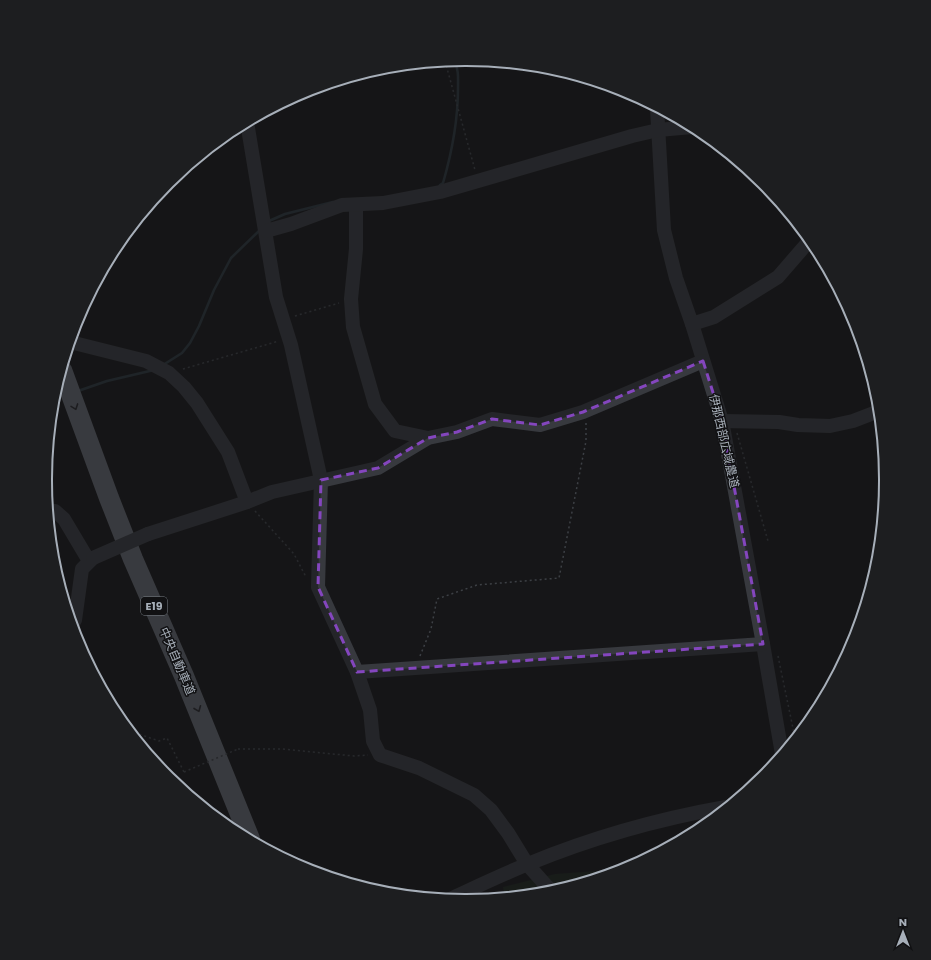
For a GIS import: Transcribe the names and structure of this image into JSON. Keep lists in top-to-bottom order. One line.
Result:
{"streets":{"highway":["E19","中央自動車道"],"street":["伊那西部広域農道"]},"north":"top"}
